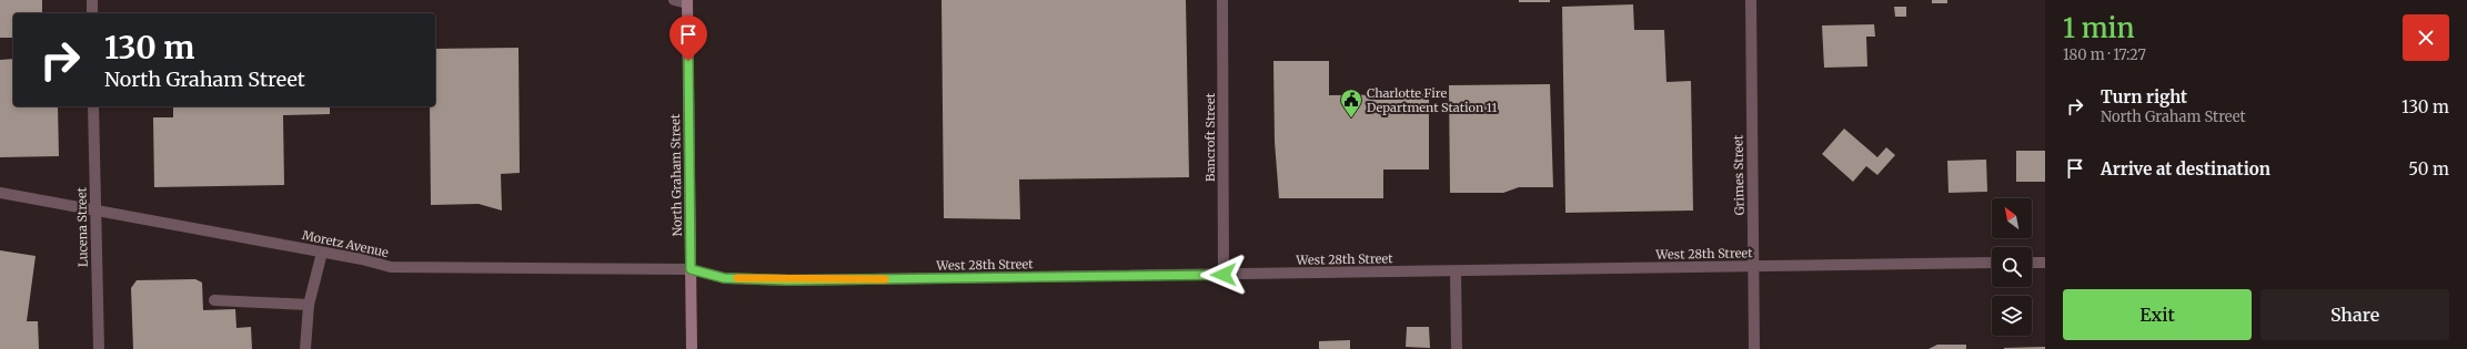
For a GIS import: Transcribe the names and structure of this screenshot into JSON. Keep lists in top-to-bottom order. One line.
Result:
{"streets":{"main road":["North Graham Street"],"street":["Bancroft Street","Grimes Street","Lucena Street","Moretz Avenue","West 28th Street"]},"crossings":[["Bancroft Street","West 28th Street"],["North Graham Street","Moretz Avenue"],["North Graham Street","West 28th Street"],["Grimes Street","West 28th Street"],["Lucena Street","Moretz Avenue"],["Moretz Avenue","West 28th Street"]],"places":{"public building":["Charlotte Fire Department Station 11"]},"north":"top left","page":{"heading":["1 min","180 m · 17:27"],"turn":["130 m","North Graham Street"],"list":[{"name":"Turn right","note":"North Graham Street","value":"130 m"},{"name":"Arrive at destination","value":"50 m"}],"buttons":["Exit","Share"]}}
